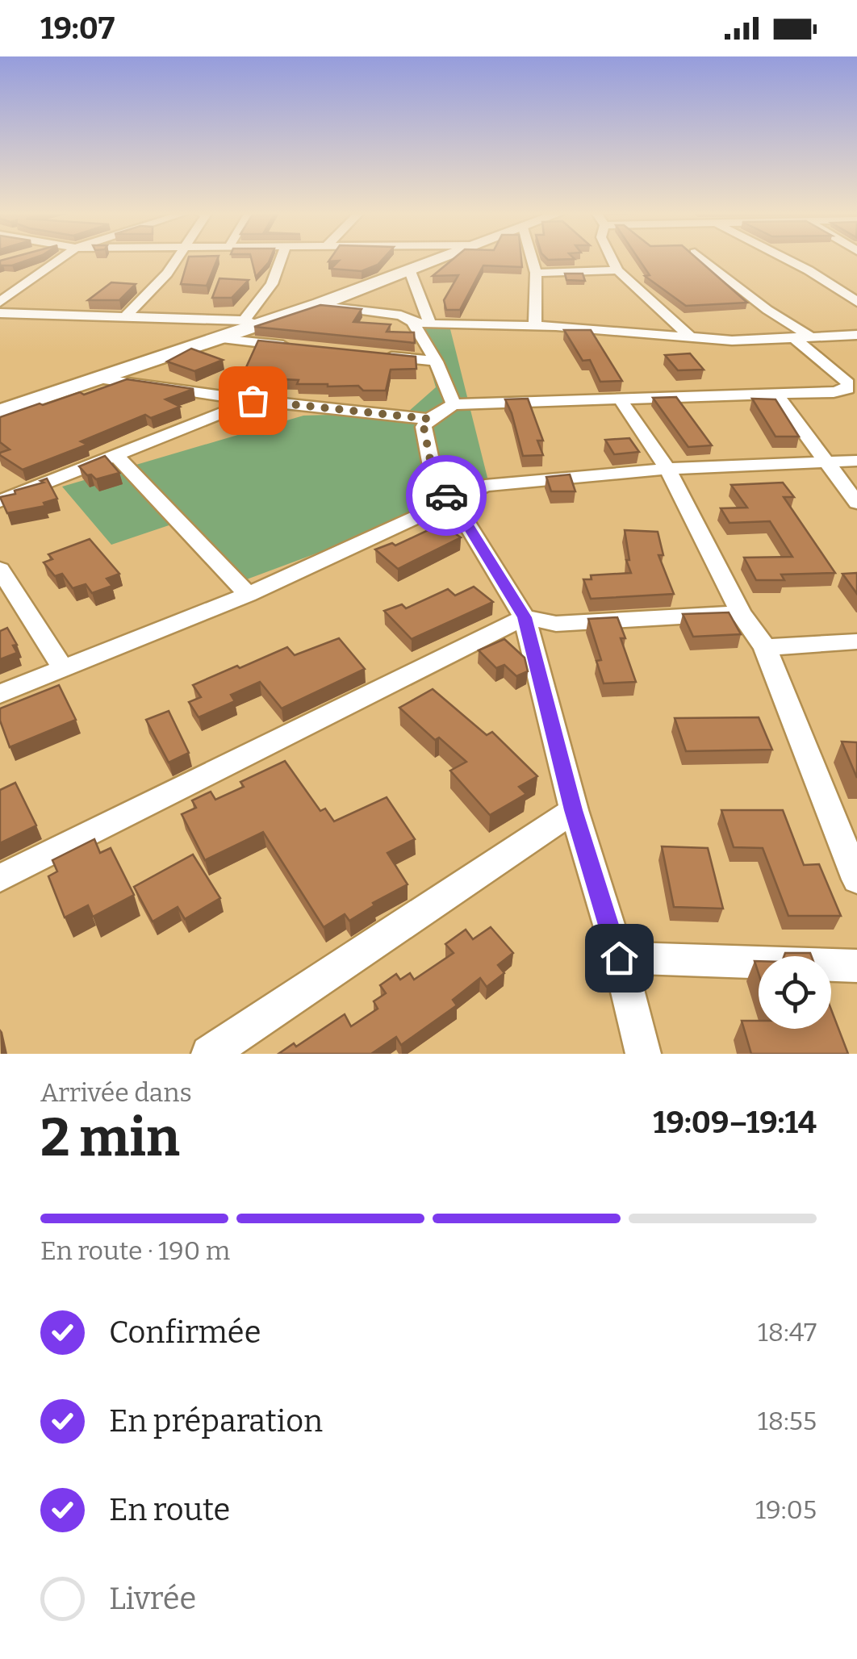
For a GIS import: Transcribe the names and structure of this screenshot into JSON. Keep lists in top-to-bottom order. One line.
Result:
{"page":{"status":"19:07","heading":["2 min","Arrivée dans","19:09–19:14"],"bar":"En route · 190 m","list":[["Confirmée","18:47"],["En préparation","18:55"],["En route","19:05"],"Livrée"]}}
